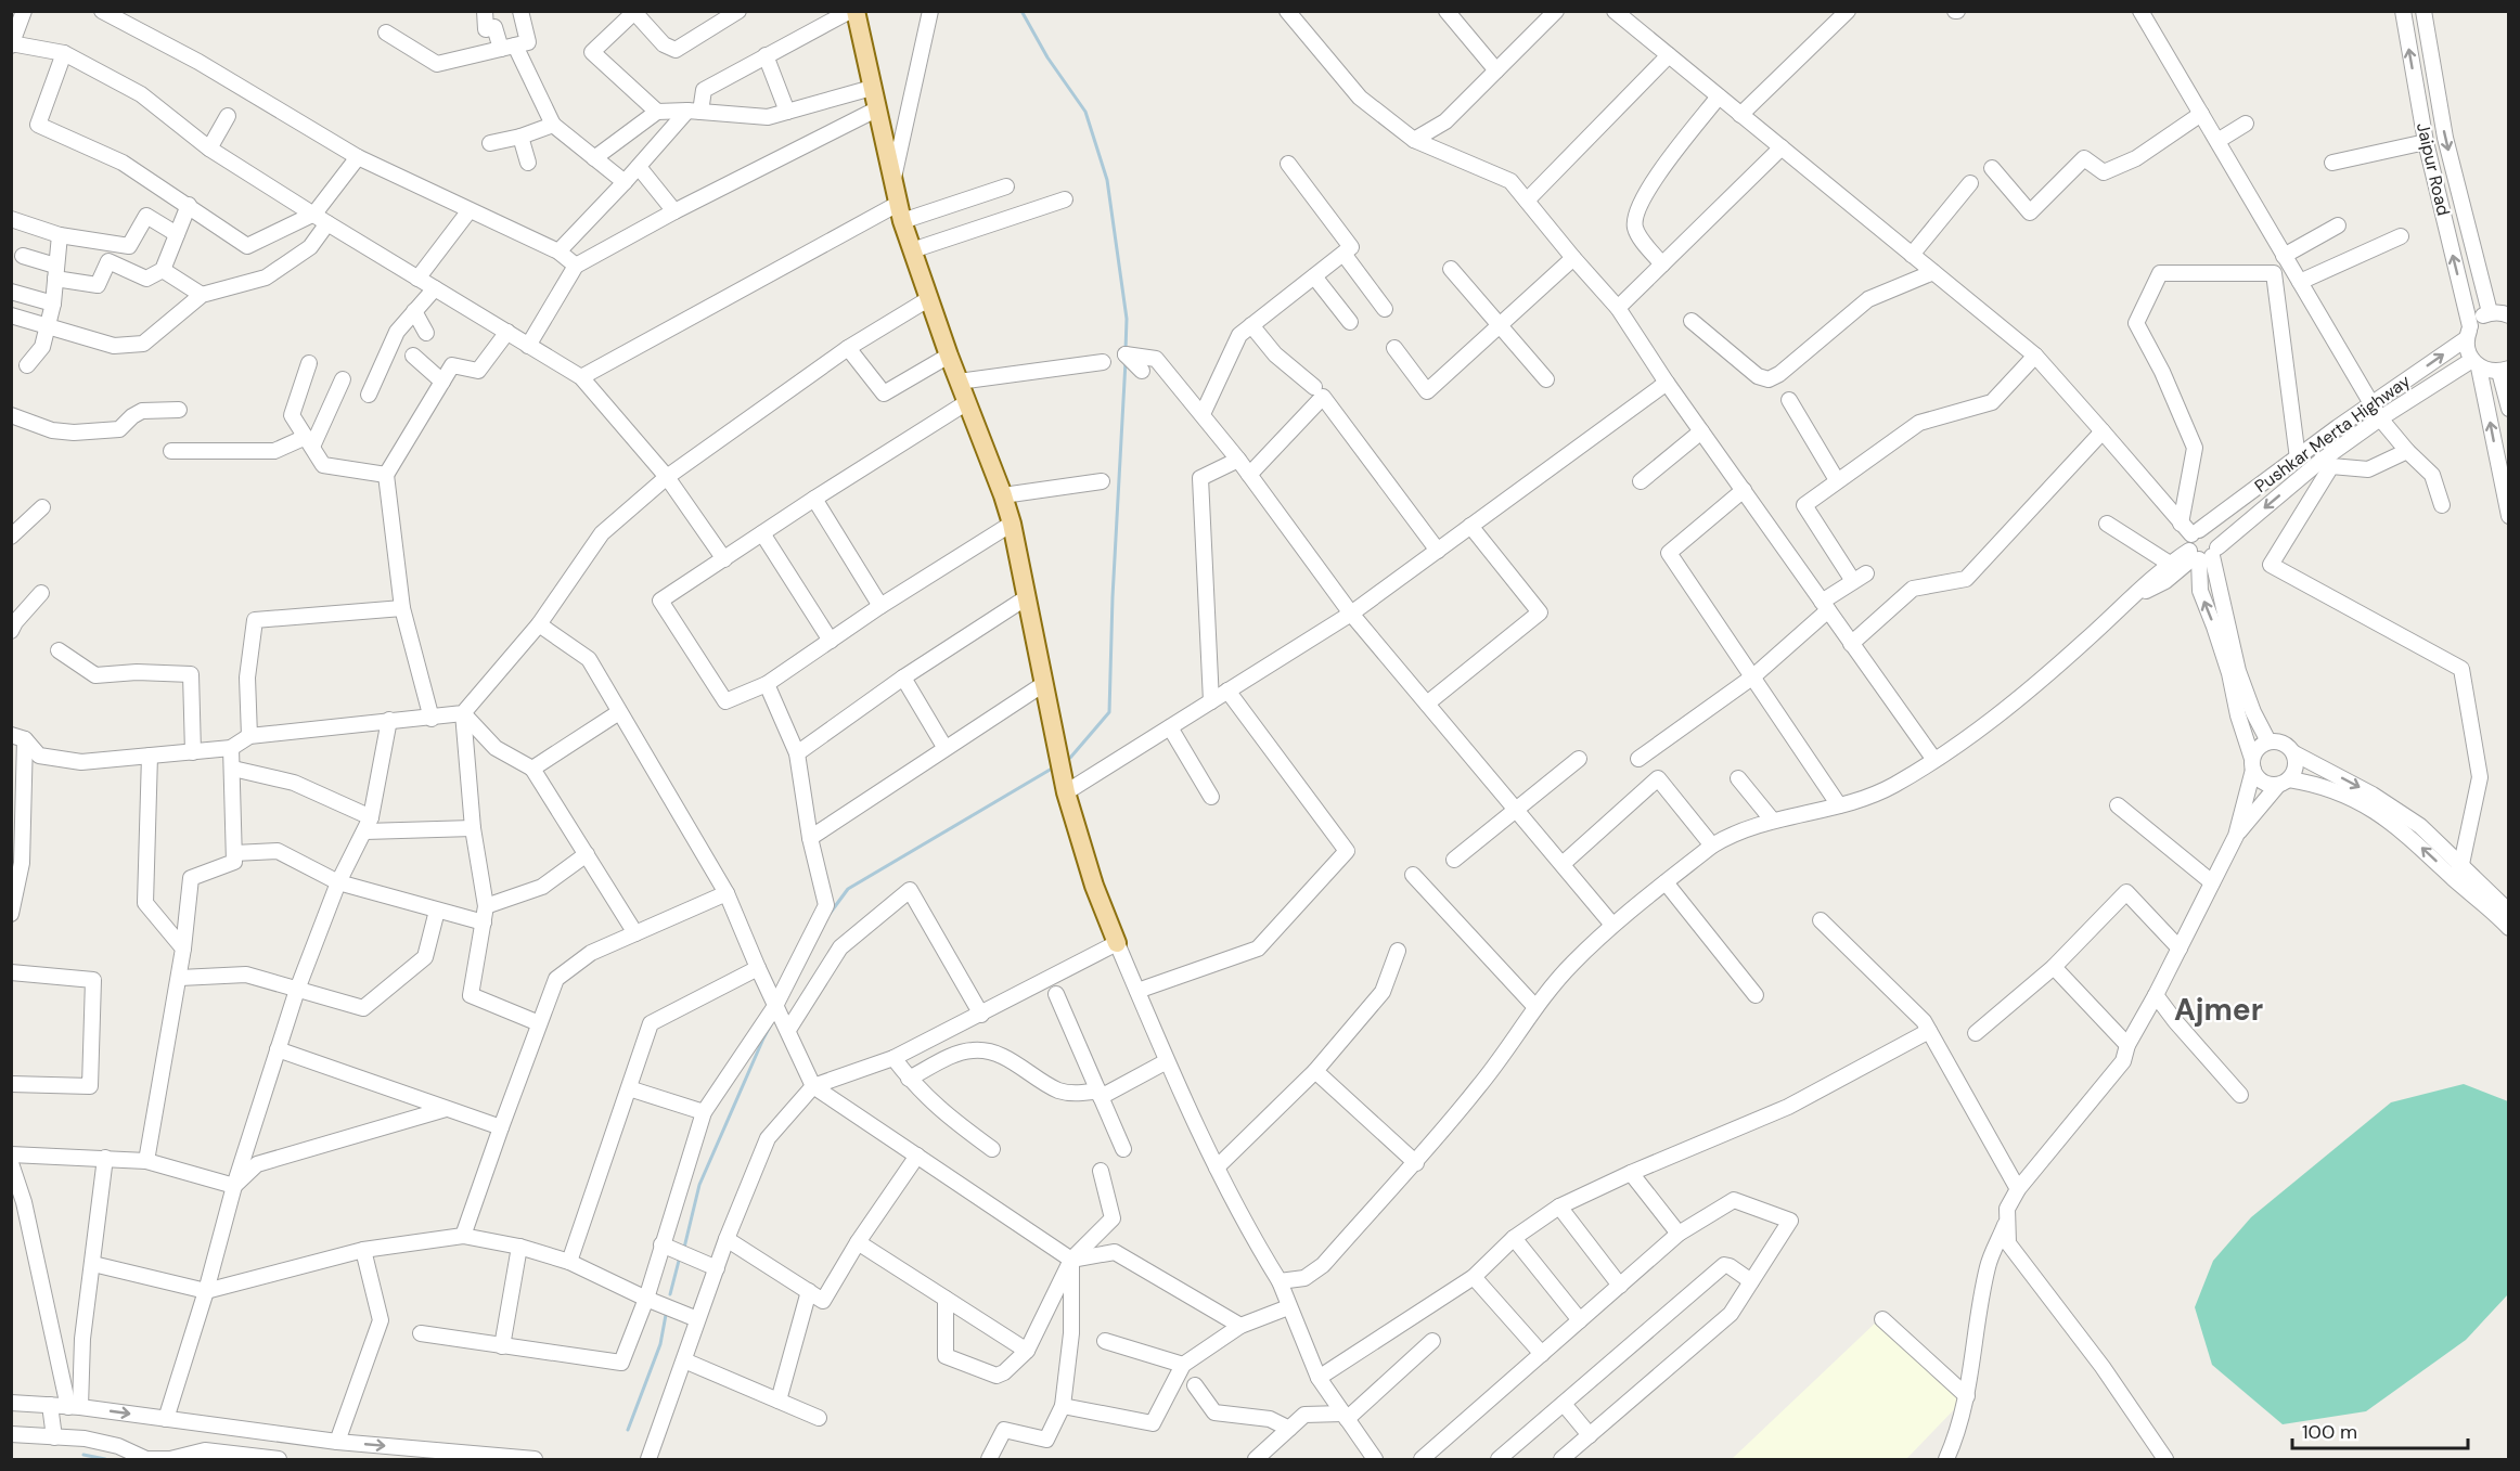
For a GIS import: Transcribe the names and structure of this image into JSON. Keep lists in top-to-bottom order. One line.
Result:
{"streets":{"street":["Jaipur Road","Pushkar Merta Highway"]},"crossings":[["Jaipur Road","Pushkar Merta Highway"]],"districts":["Ajmer"],"scale_bar":"100 m"}
